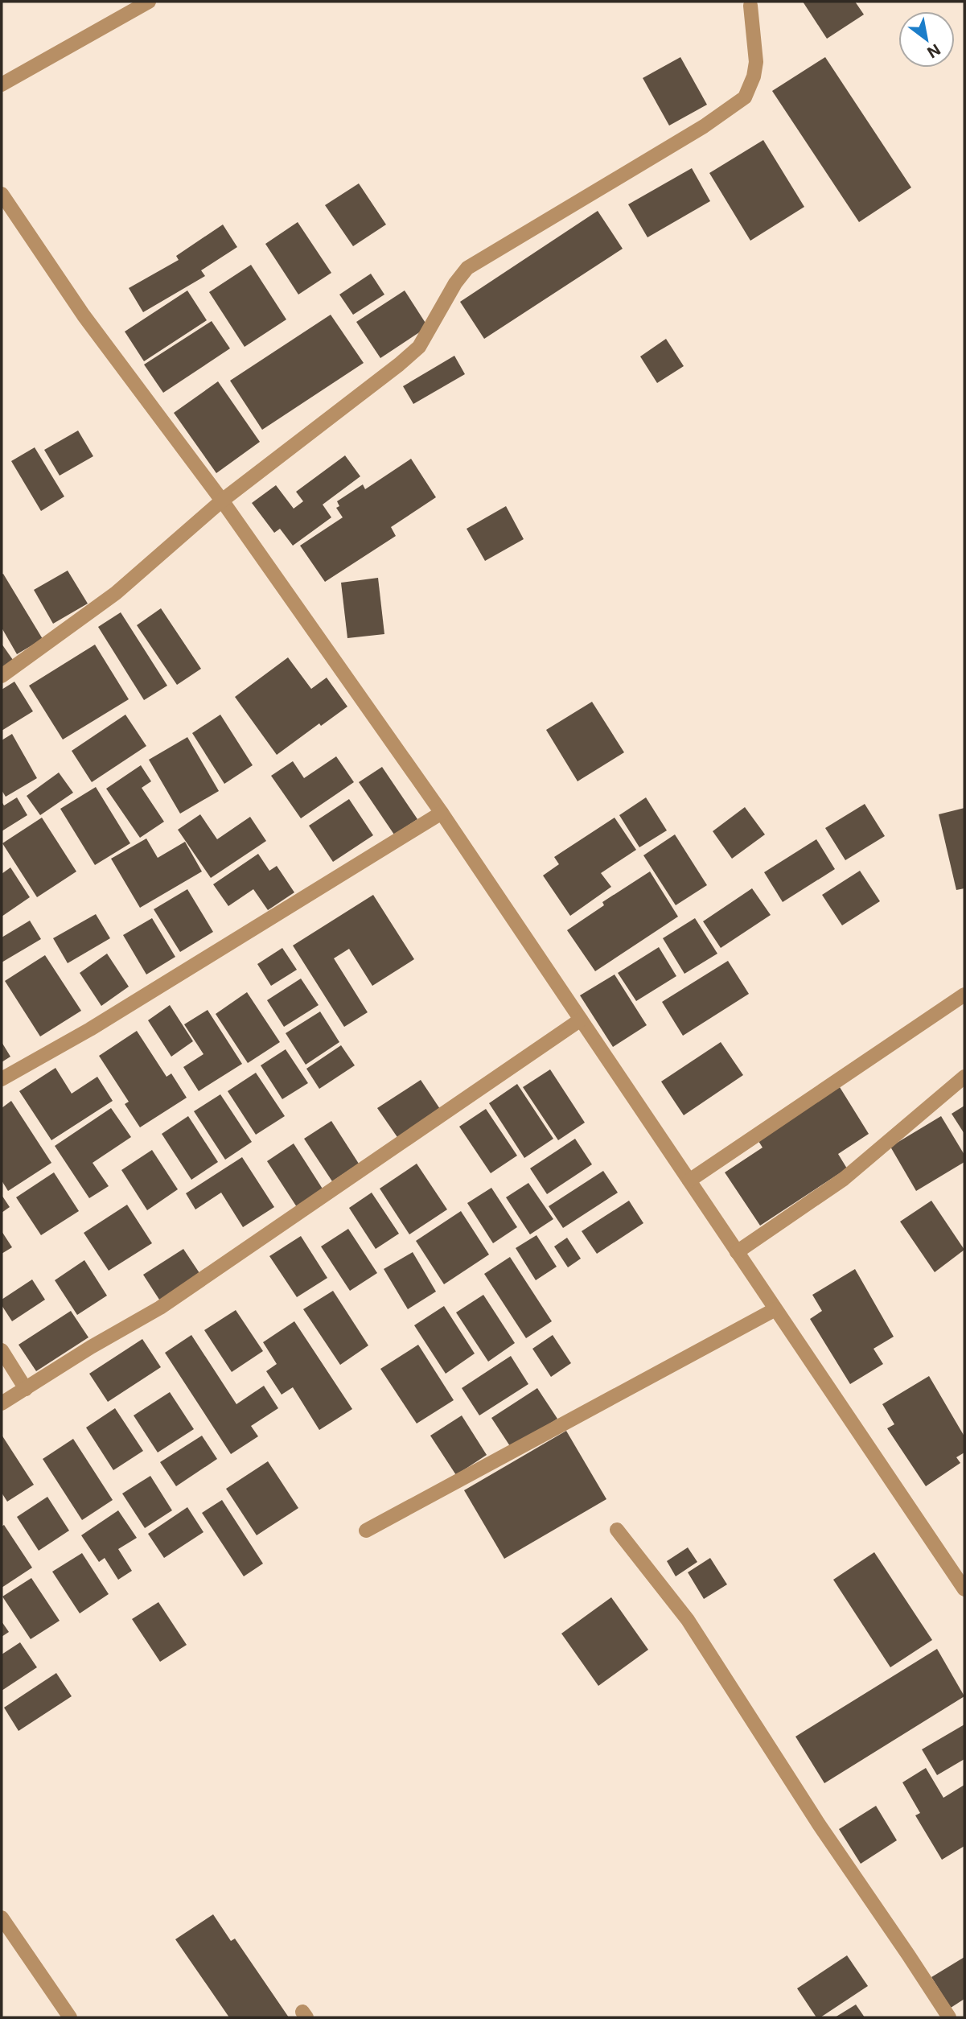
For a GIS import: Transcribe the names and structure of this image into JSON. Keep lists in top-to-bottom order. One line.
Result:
{"north":"bottom right"}
